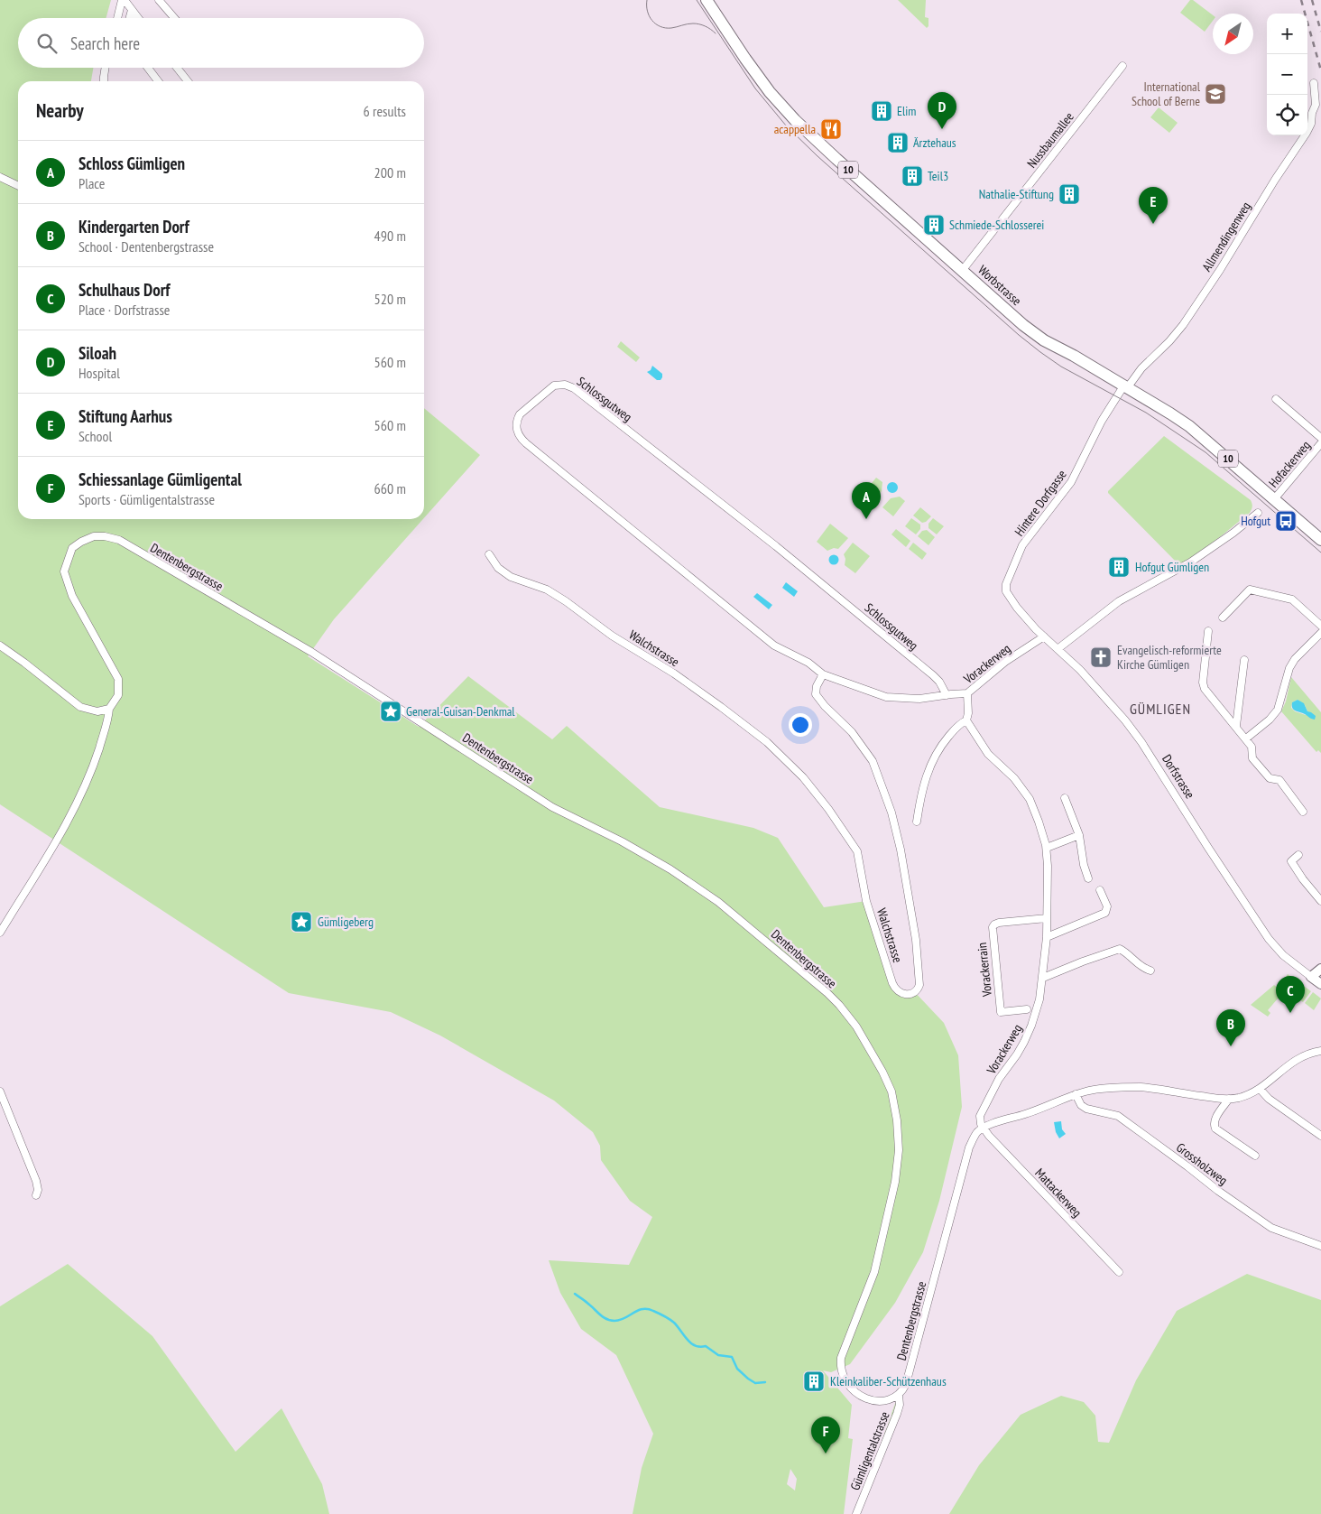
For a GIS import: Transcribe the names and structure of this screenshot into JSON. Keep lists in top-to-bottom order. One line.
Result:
{"streets":{"main road":["10","Worbstrasse"],"street":["Nussbaumallee","Allmendingenweg","Schlossgutweg","Hofackerweg","Hintere Dorfgasse","Dentenbergstrasse","Walchstrasse","Vorackerweg","Dorfstrasse","Vorackerrain","Grossholzweg","Mattackerweg","Gümligentalstrasse"]},"crossings":[["Nussbaumallee","Worbstrasse"],["Allmendingenweg","Worbstrasse"],["Allmendingenweg","Hintere Dorfgasse"],["Worbstrasse","Hofackerweg"],["Worbstrasse","Hintere Dorfgasse"],["Schlossgutweg","Walchstrasse"],["Hintere Dorfgasse","Dorfstrasse"],["Dentenbergstrasse","Vorackerweg"],["Dentenbergstrasse","Mattackerweg"],["Dentenbergstrasse","Gümligentalstrasse"],["Vorackerweg","Dorfstrasse"],["Vorackerweg","Vorackerrain"],["Vorackerweg","Mattackerweg"]],"districts":["GÜMLIGEN"],"places":{"school or university":["International School of Berne"],"building":["Elim","Ärztehaus","Teil3","Nathalie-Stiftung","Schmiede-Schlosserei","Hofgut Gümligen","Kleinkaliber-Schützenhaus"],"restaurant":["acappella"],"bus stop":["Hofgut"],"church":["Evangelisch-reformierte Kirche Gümligen"],"place":["General-Guisan-Denkmal","Gümligeberg"]},"north":"bottom left","page":{"map_buttons":["+","−"],"search":"Search here","heading":["Nearby","6 results"],"pins":["D","E","A","C","B","F"],"list":[{"mark":"A","name":"Schloss Gümligen","note":"Place","value":"200 m"},{"mark":"B","name":"Kindergarten Dorf","note":"School · Dentenbergstrasse","value":"490 m"},{"mark":"C","name":"Schulhaus Dorf","note":"Place · Dorfstrasse","value":"520 m"},{"mark":"D","name":"Siloah","note":"Hospital","value":"560 m"},{"mark":"E","name":"Stiftung Aarhus","note":"School","value":"560 m"},{"mark":"F","name":"Schiessanlage Gümligental","note":"Sports · Gümligentalstrasse","value":"660 m"}]}}
